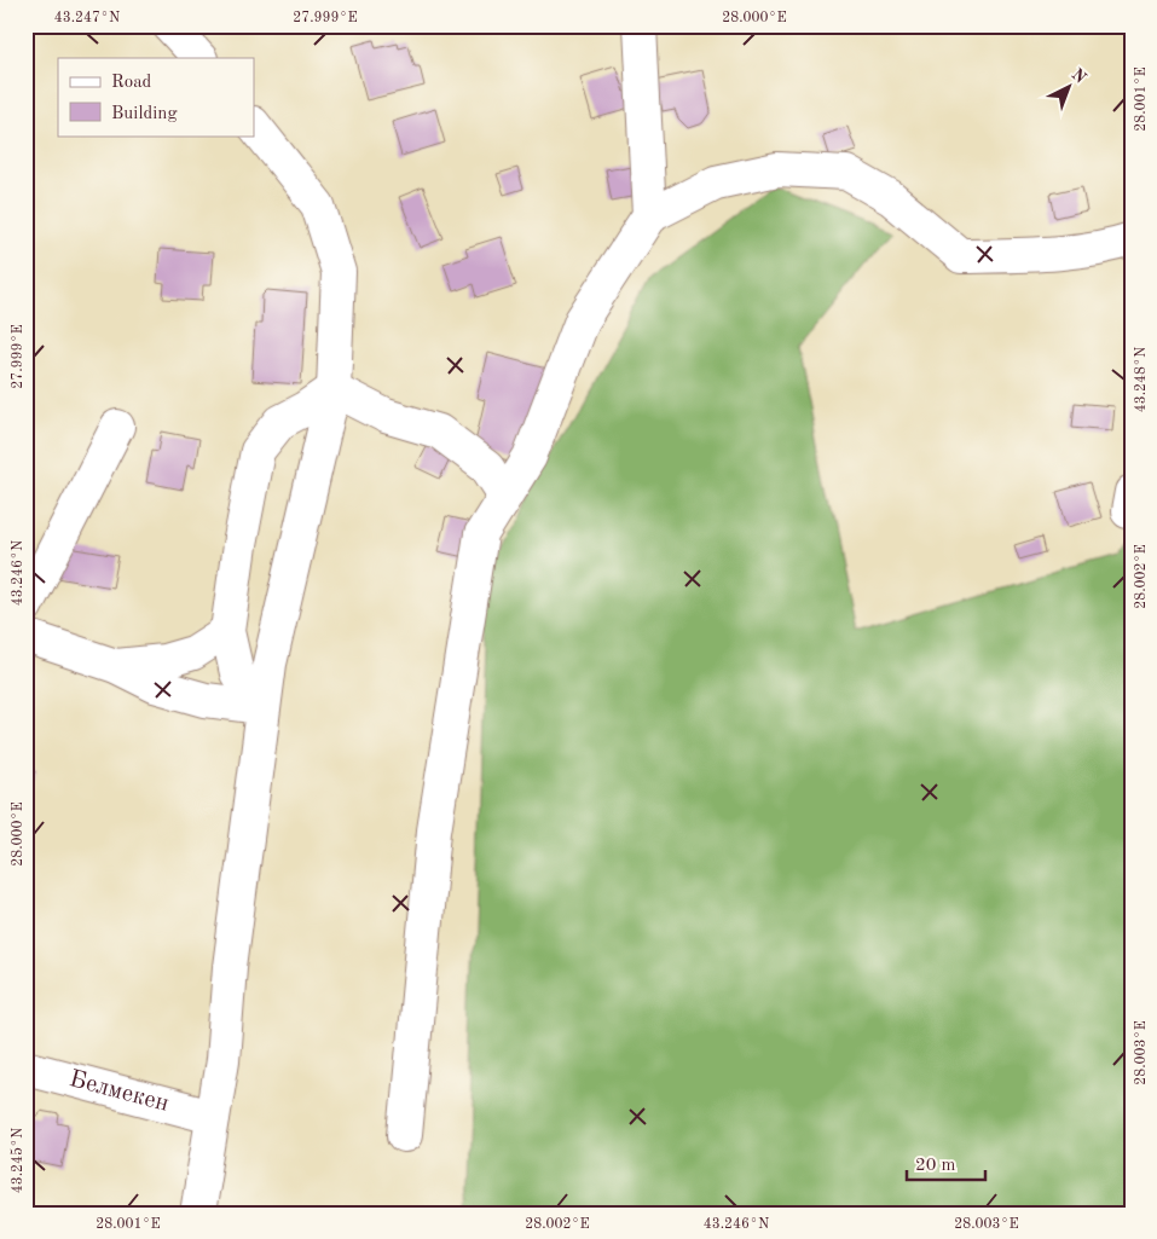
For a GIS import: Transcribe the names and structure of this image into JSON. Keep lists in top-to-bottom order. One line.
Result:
{"streets":{"street":["Белмекен"]},"legend":["Road","Building"],"scale_bar":"20 m","north":"top right","coordinates":["43.247°N","27.999°E","28.000°E","28.001°E","43.248°N","43.246°N","28.002°E","28.003°E","43.245°N"]}
